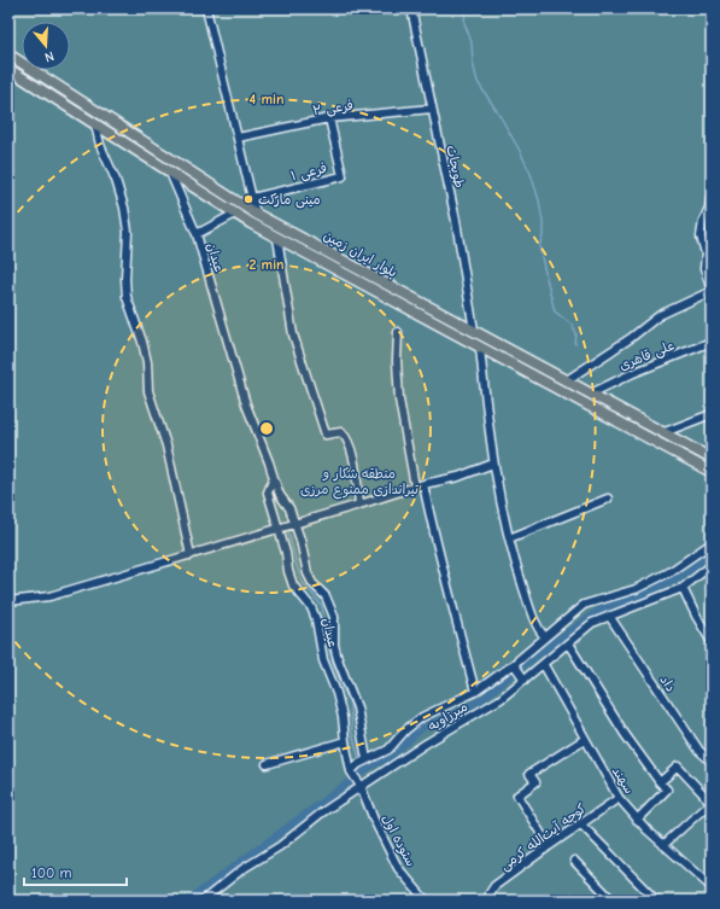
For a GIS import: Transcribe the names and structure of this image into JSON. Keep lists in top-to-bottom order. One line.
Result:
{"streets":{"main road":["بلوار ایران زمین"],"street":["فرعی ۲","طویجات","فرعی ۱","عیدان","علی قاهری","داد","میرزاویه","سهند","کوچه آیت‌الله کرمی","ستوده اول"]},"crossings":[["فرعی ۲","طویجات"],["فرعی ۲","فرعی ۱"],["طویجات","بلوار ایران زمین"],["بلوار ایران زمین","عیدان"],["بلوار ایران زمین","علی قاهری"],["عیدان","ستوده اول"],["داد","میرزاویه"],["میرزاویه","سهند"],["میرزاویه","ستوده اول"],["سهند","کوچه آیت‌الله کرمی"]],"parks":["منطقه شکار و تیراندازی ممنوع مرزی"],"places":["مینی مارکت"],"scale_bar":"100 m","north":"bottom","rings":["4 min","2 min"]}
